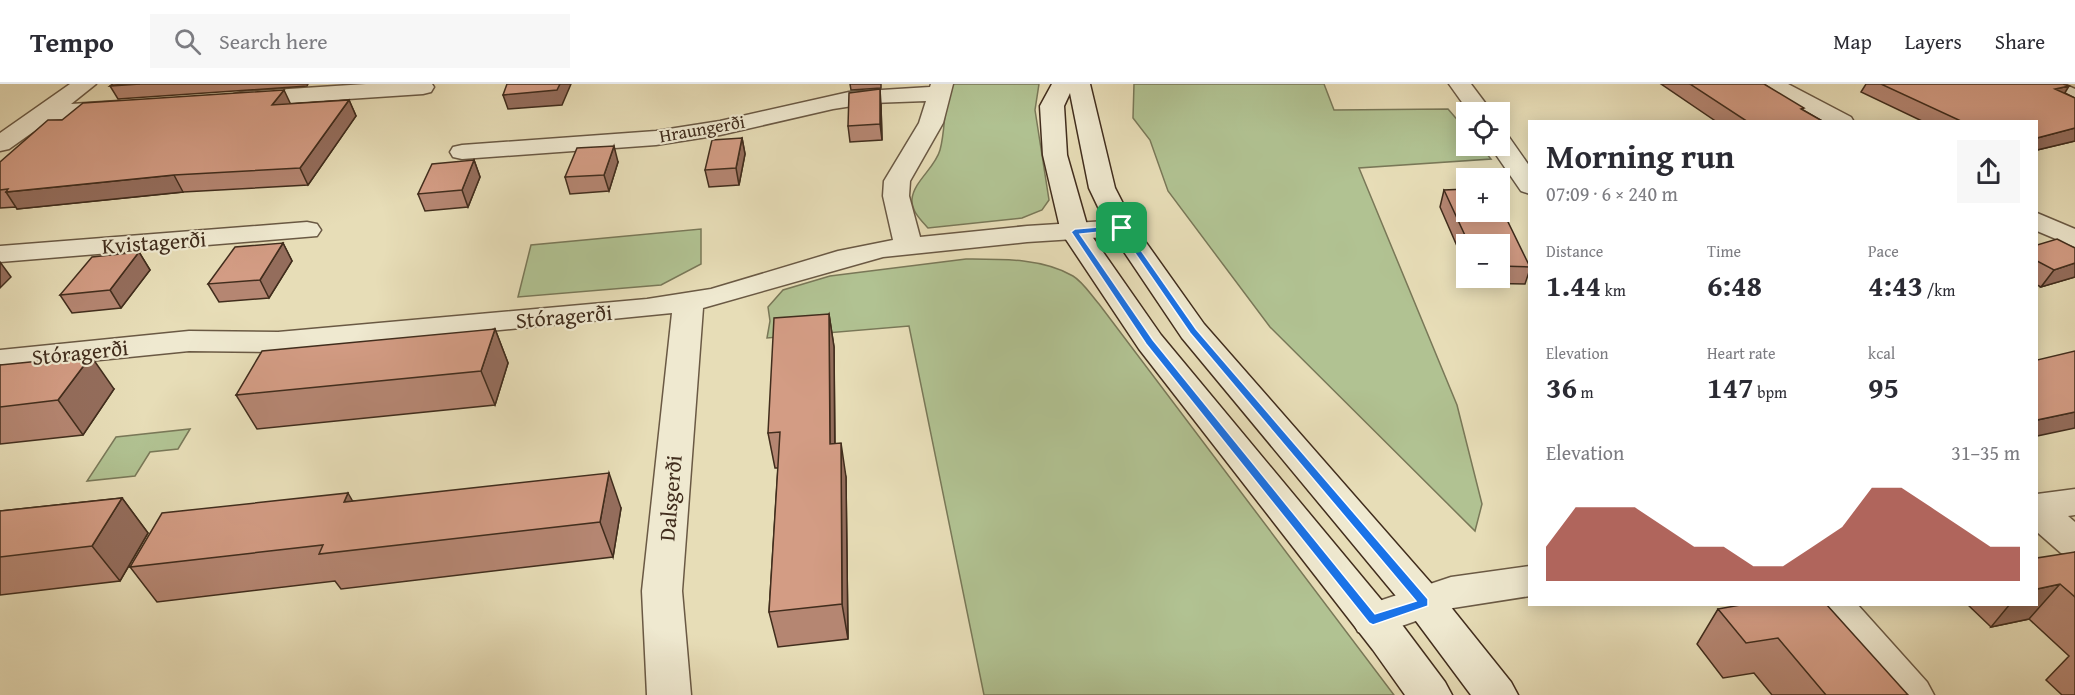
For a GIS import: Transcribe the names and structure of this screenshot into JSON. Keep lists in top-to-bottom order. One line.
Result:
{"streets":{"street":["Hraungerði","Kvistagerði","Stóragerði","Dalsgerði"]},"crossings":[["Stóragerði","Dalsgerði"]],"page":{"header":"Tempo","search":"Search here","nav":["Map","Layers","Share"],"map_buttons":["+","−"],"heading":["Morning run","07:09 · 6 × 240 m"],"stats":[["Distance","1.44 km"],["Time","6:48"],["Pace","4:43 /km"],["Elevation","36 m"],["Heart rate","147 bpm"],["kcal","95"]],"chart":["Elevation","31–35 m"]}}
